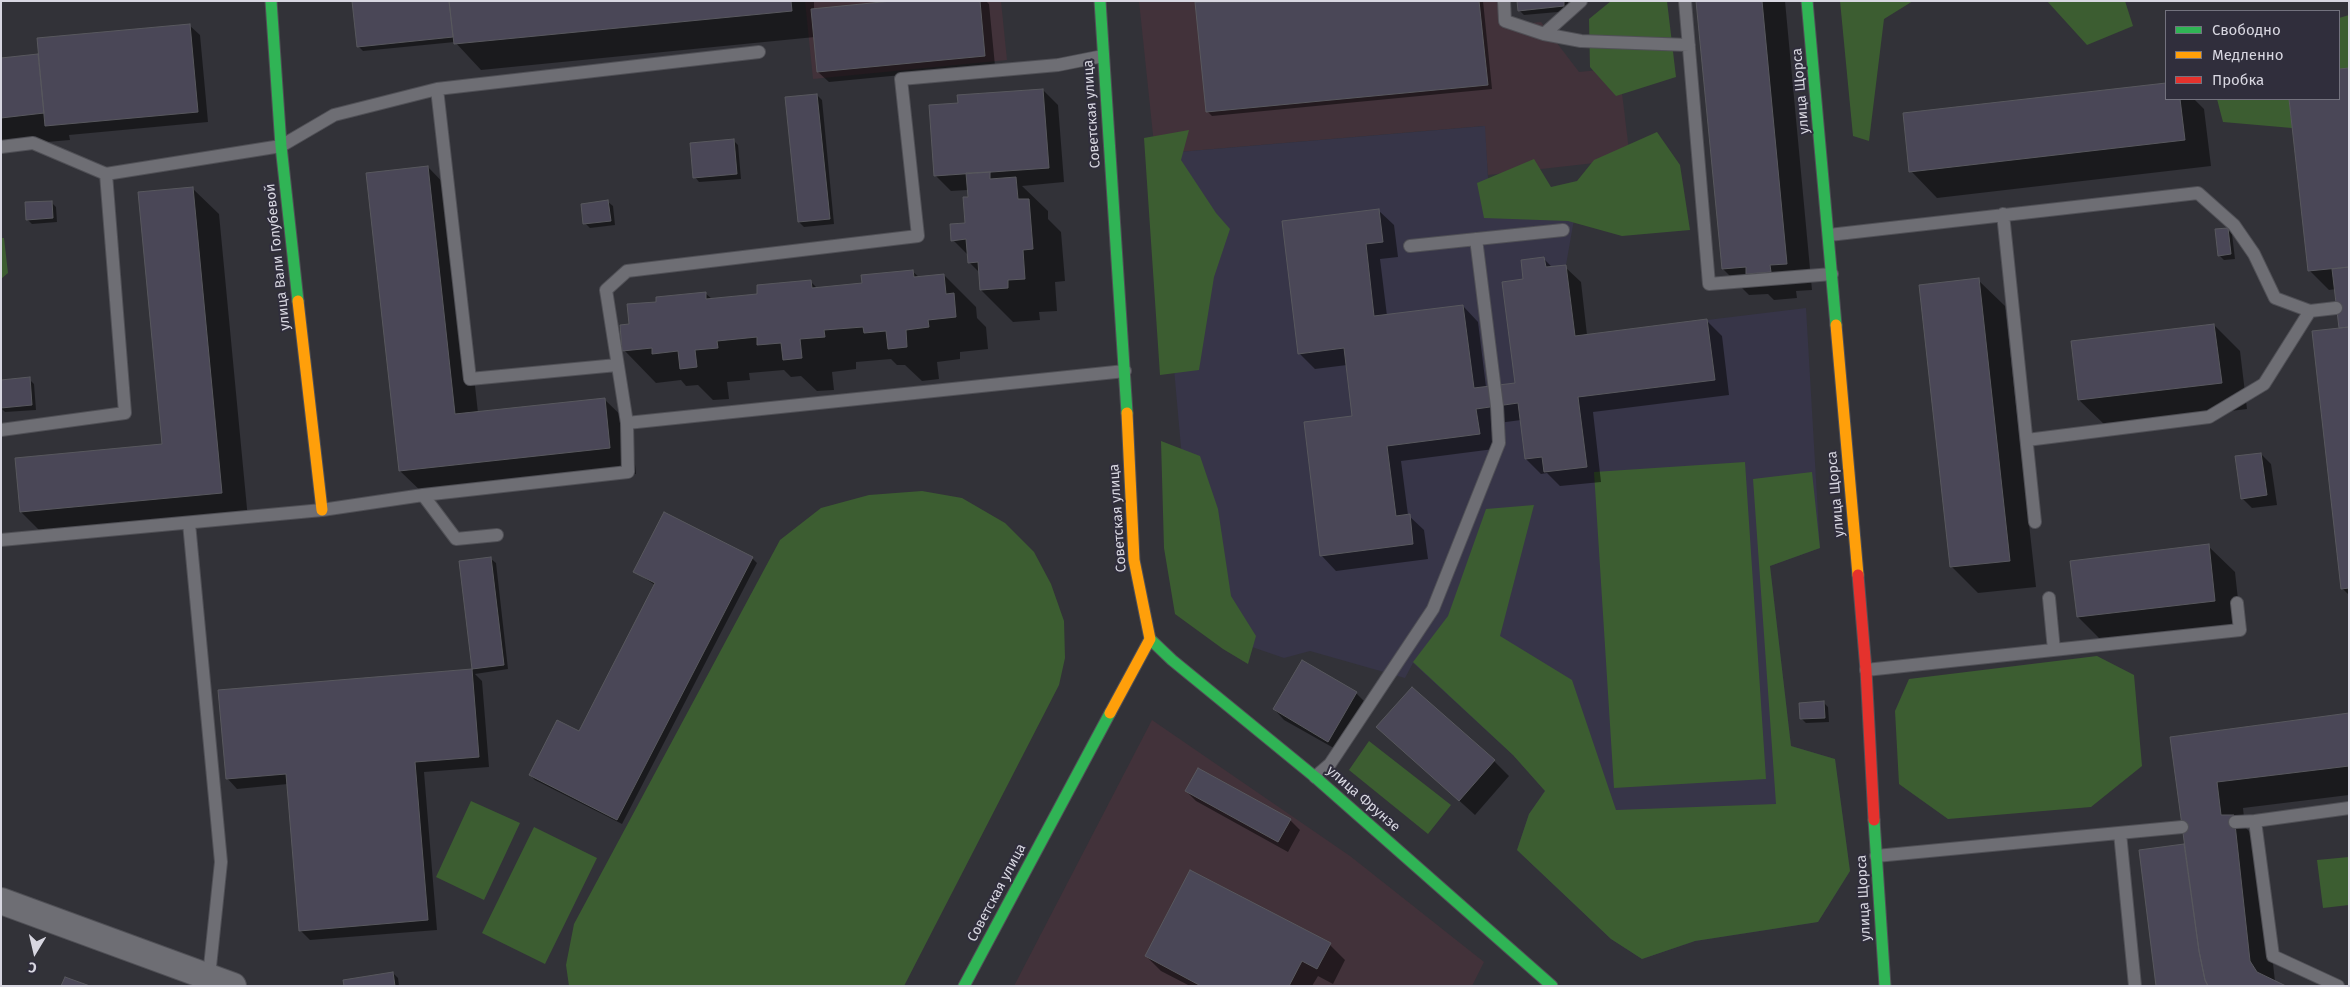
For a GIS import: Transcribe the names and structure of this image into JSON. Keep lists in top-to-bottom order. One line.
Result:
{"streets":{"street":["улица Щорса","Советская улица","улица Вали Голубевой","улица Фрунзе"]},"crossings":[["Советская улица","улица Фрунзе"]],"legend":["Свободно","Медленно","Пробка"],"north":"bottom"}
